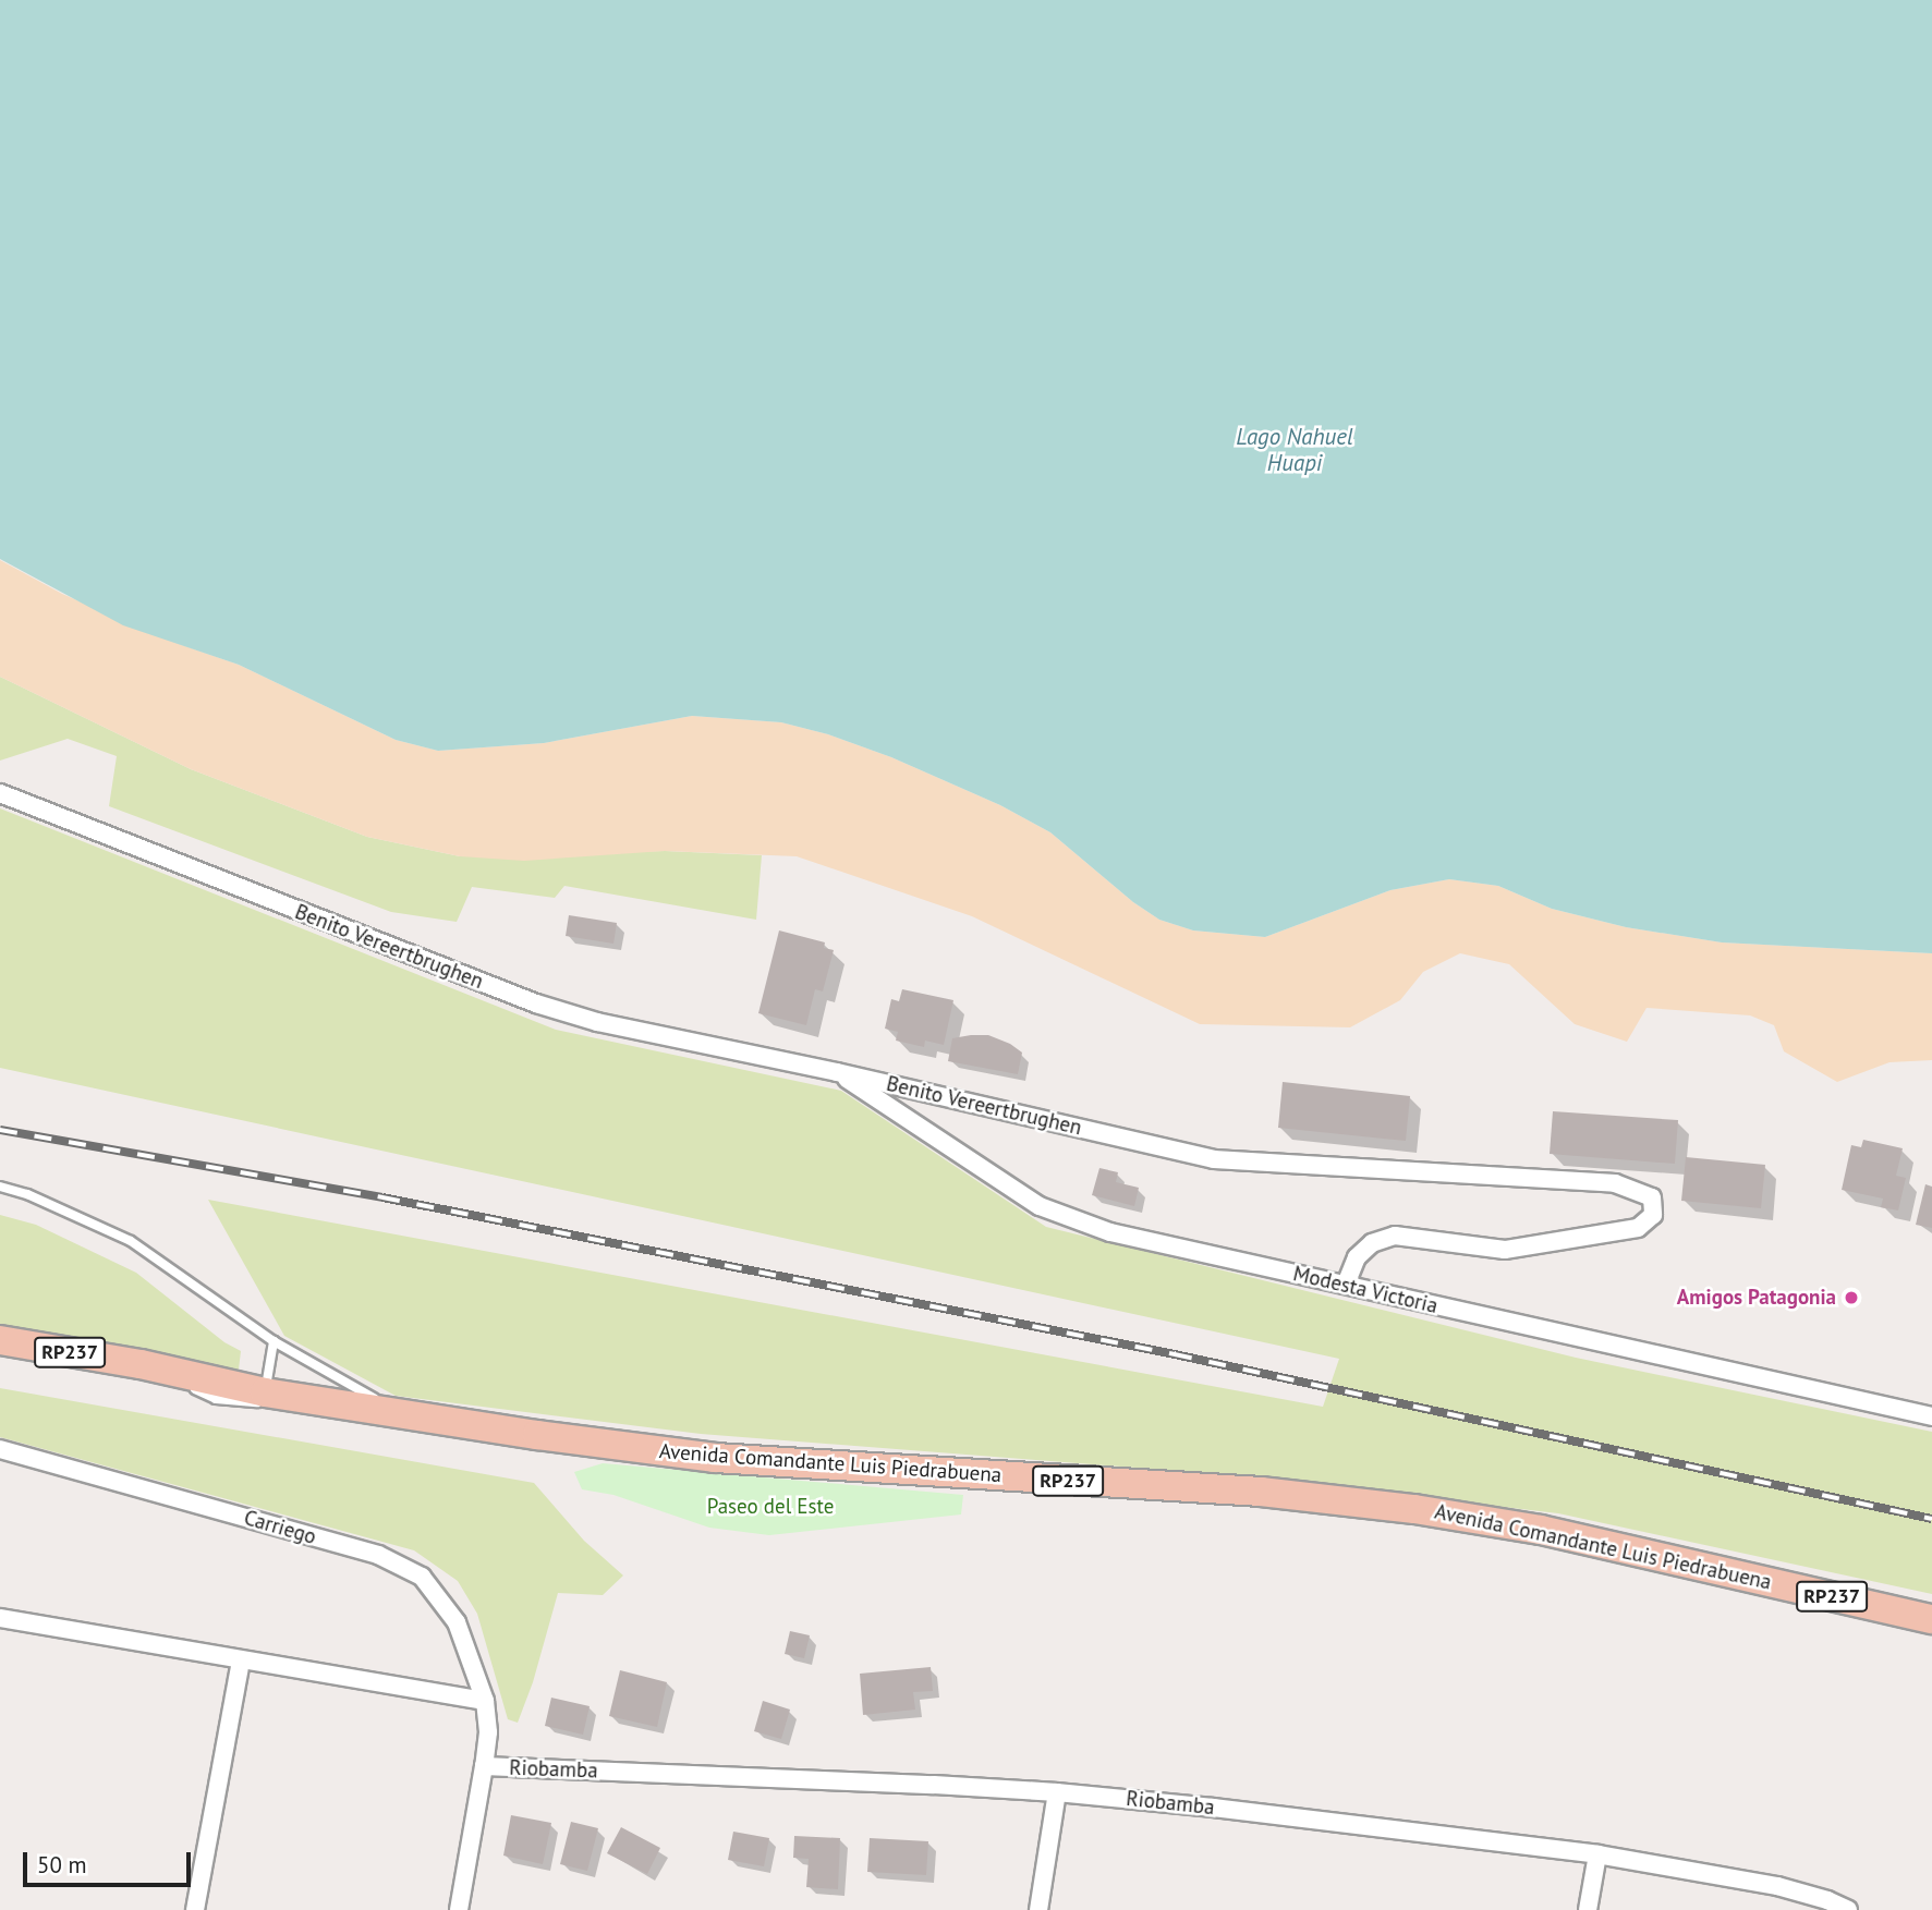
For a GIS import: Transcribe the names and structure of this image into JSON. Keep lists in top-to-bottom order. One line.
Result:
{"streets":{"main road":["RP237","Avenida Comandante Luis Piedrabuena"],"street":["Benito Vereertbrughen","Modesta Victoria","Carriego","Riobamba"]},"crossings":[["Benito Vereertbrughen","Modesta Victoria"],["Carriego","Riobamba"]],"water":["Lago Nahuel Huapi"],"parks":["Paseo del Este"],"places":["Amigos Patagonia"],"scale_bar":"50 m"}
